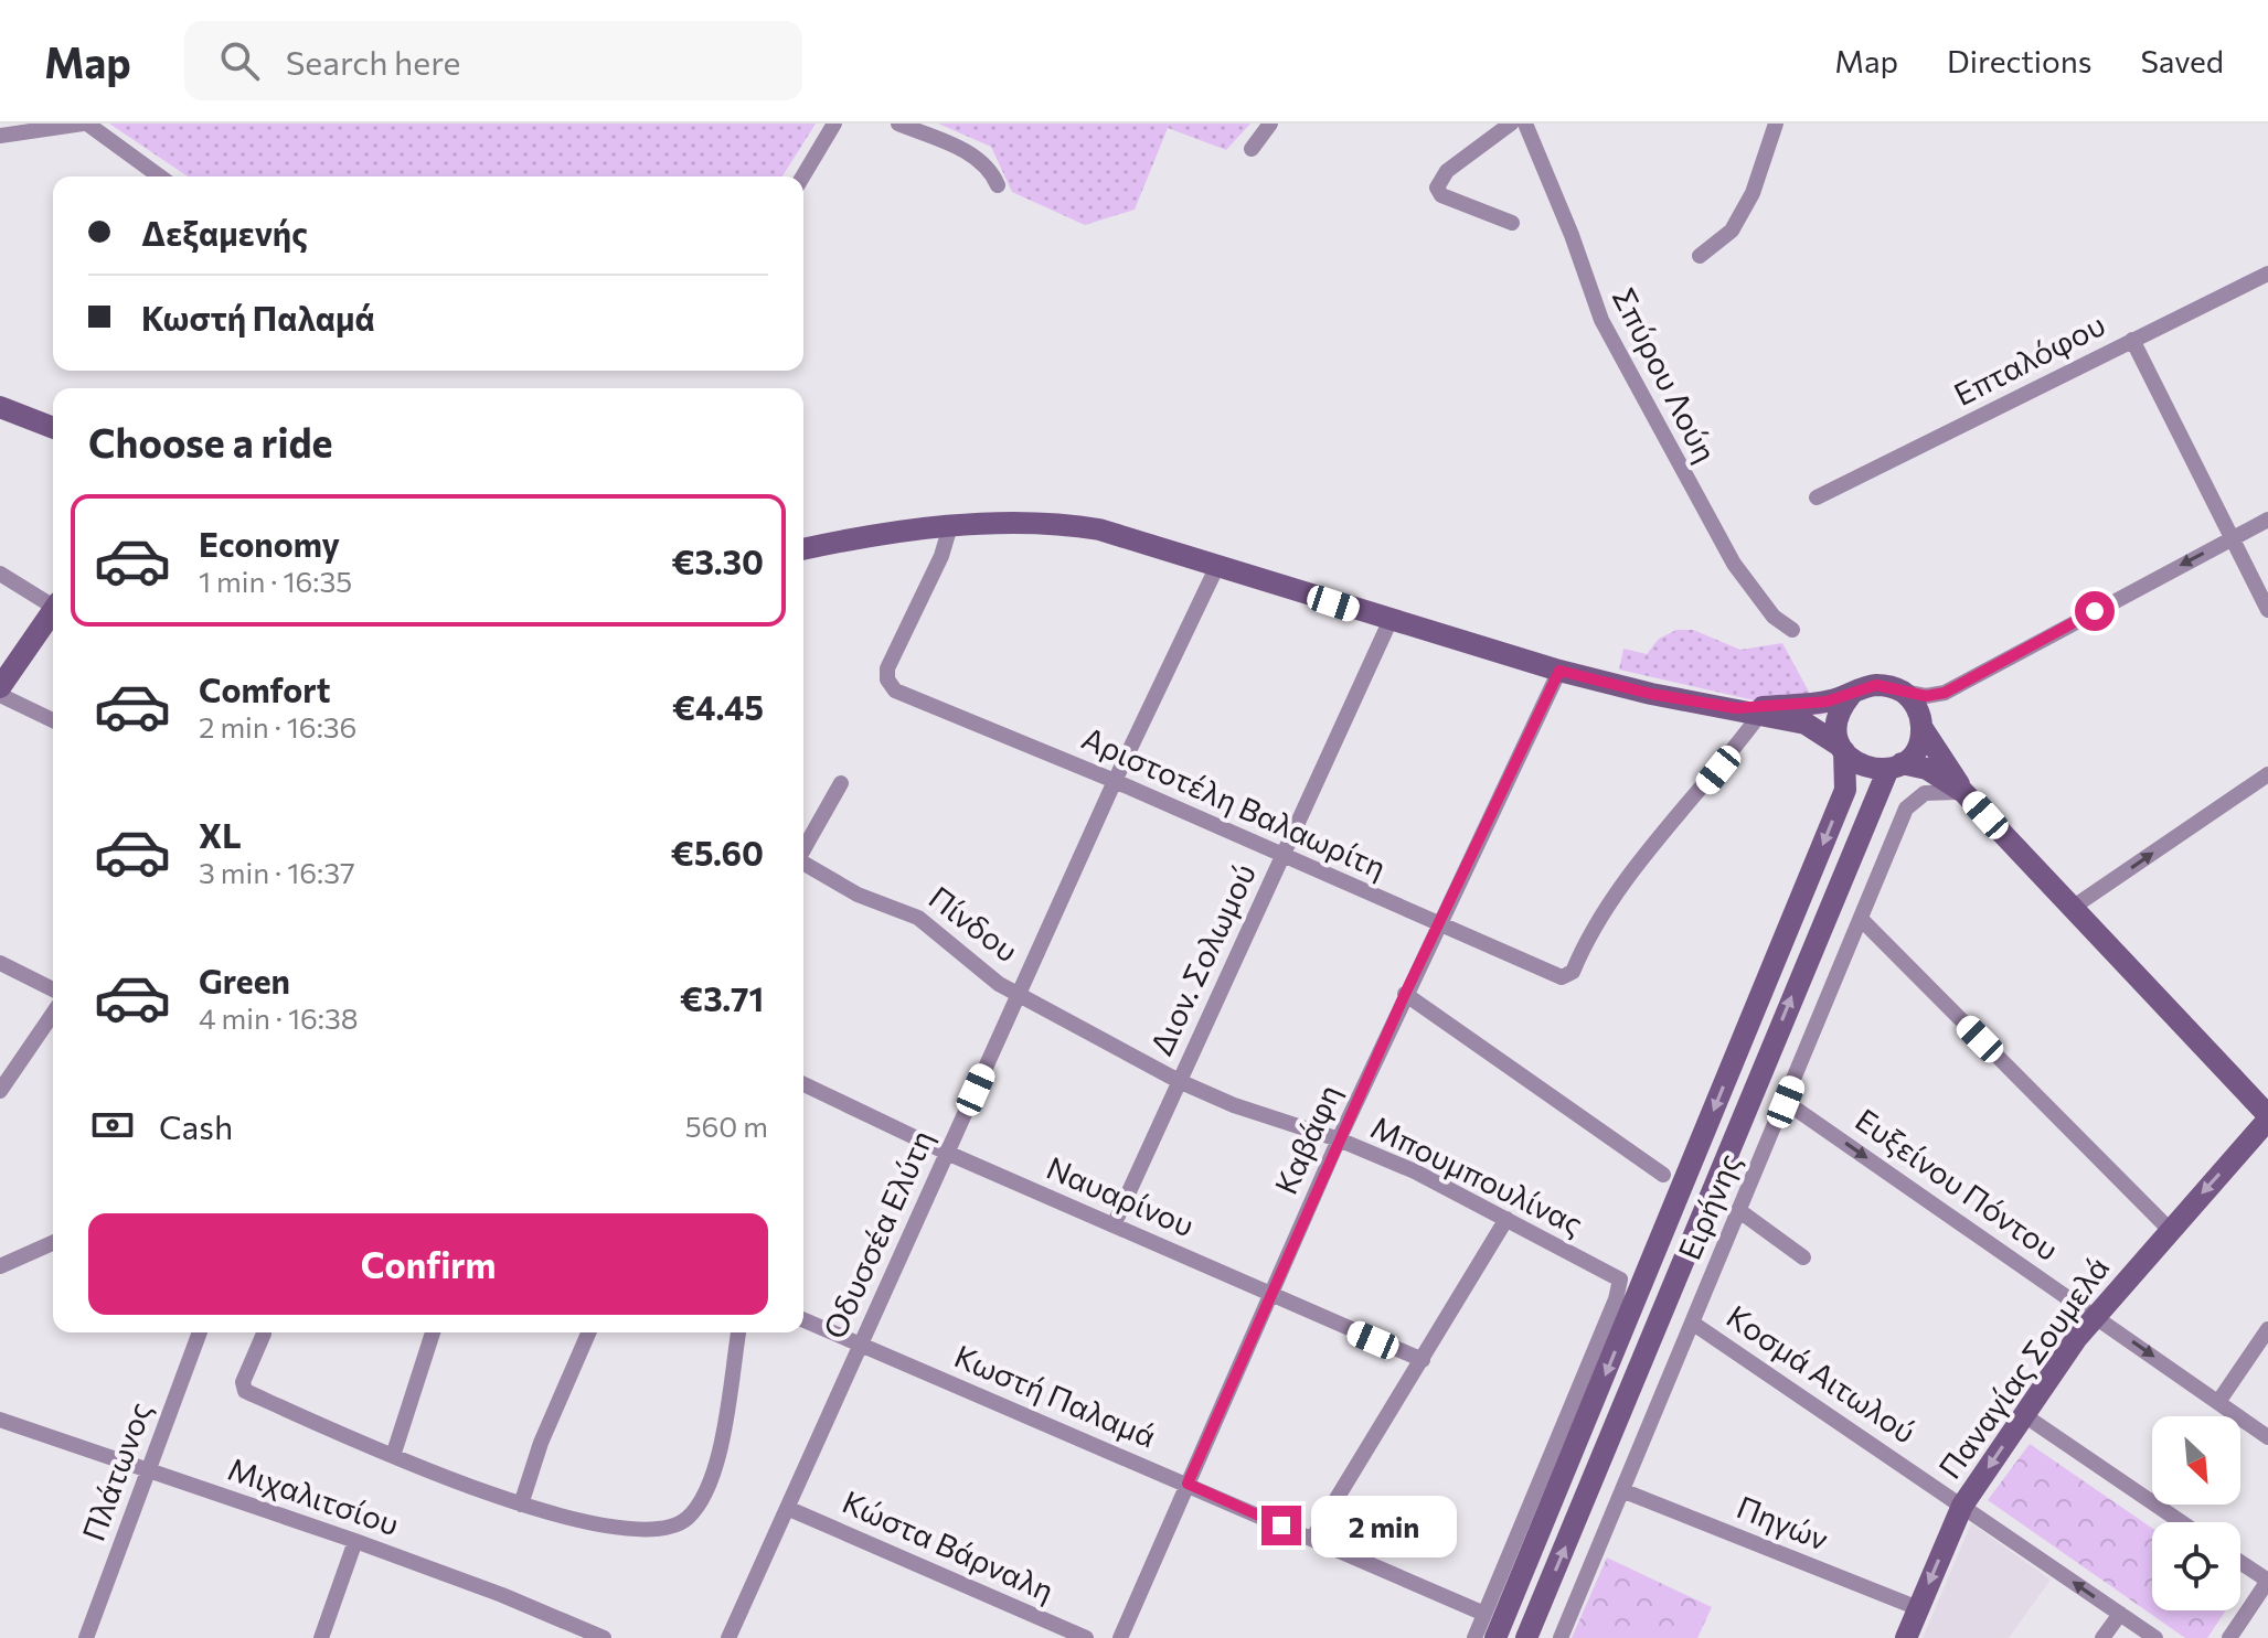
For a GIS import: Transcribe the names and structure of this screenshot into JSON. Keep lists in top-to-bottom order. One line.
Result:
{"streets":{"street":["Επταλόφου","Σπύρου Λούη","Αριστοτέλη Βαλαωρίτη","Πίνδου","Διον. Σολωμού","Καβάφη","Μπουμπουλίνας","Ευξείνου Πόντου","Ναυαρίνου","Ειρήνης","Οδυσσέα Ελύτη","Παναγίας Σουμελά","Κοσμά Αιτωλού","Κωστή Παλαμά","Πλάτωνος","Μιχαλιτσίου","Πηγών","Κώστα Βάρναλη"]},"crossings":[["Αριστοτέλη Βαλαωρίτη","Διον. Σολωμού"],["Αριστοτέλη Βαλαωρίτη","Καβάφη"],["Αριστοτέλη Βαλαωρίτη","Οδυσσέα Ελύτη"],["Πίνδου","Μπουμπουλίνας"],["Πίνδου","Οδυσσέα Ελύτη"],["Διον. Σολωμού","Μπουμπουλίνας"],["Διον. Σολωμού","Ναυαρίνου"],["Καβάφη","Μπουμπουλίνας"],["Καβάφη","Ναυαρίνου"],["Καβάφη","Κωστή Παλαμά"],["Μπουμπουλίνας","Οδυσσέα Ελύτη"],["Μπουμπουλίνας","Κωστή Παλαμά"],["Ευξείνου Πόντου","Ειρήνης"],["Ευξείνου Πόντου","Παναγίας Σουμελά"],["Ναυαρίνου","Οδυσσέα Ελύτη"],["Ειρήνης","Κοσμά Αιτωλού"],["Ειρήνης","Πηγών"],["Οδυσσέα Ελύτη","Κωστή Παλαμά"],["Οδυσσέα Ελύτη","Κώστα Βάρναλη"],["Παναγίας Σουμελά","Κοσμά Αιτωλού"],["Παναγίας Σουμελά","Πηγών"],["Πλάτωνος","Μιχαλιτσίου"]],"one_way":["Παναγίας Σουμελά"],"north":"bottom right","page":{"header":"Map","search":"Search here","nav":["Map","Directions","Saved"],"banner":["Δεξαμενής","Κωστή Παλαμά"],"heading":"Choose a ride","list":[{"name":"Economy","note":"1 min · 16:35","value":"€3.30"},{"name":"Comfort","note":"2 min · 16:36","value":"€4.45"},{"name":"XL","note":"3 min · 16:37","value":"€5.60"},{"name":"Green","note":"4 min · 16:38","value":"€3.71"}],"pay":["Cash","560 m"],"buttons":"Confirm","bubble":"2 min"}}
